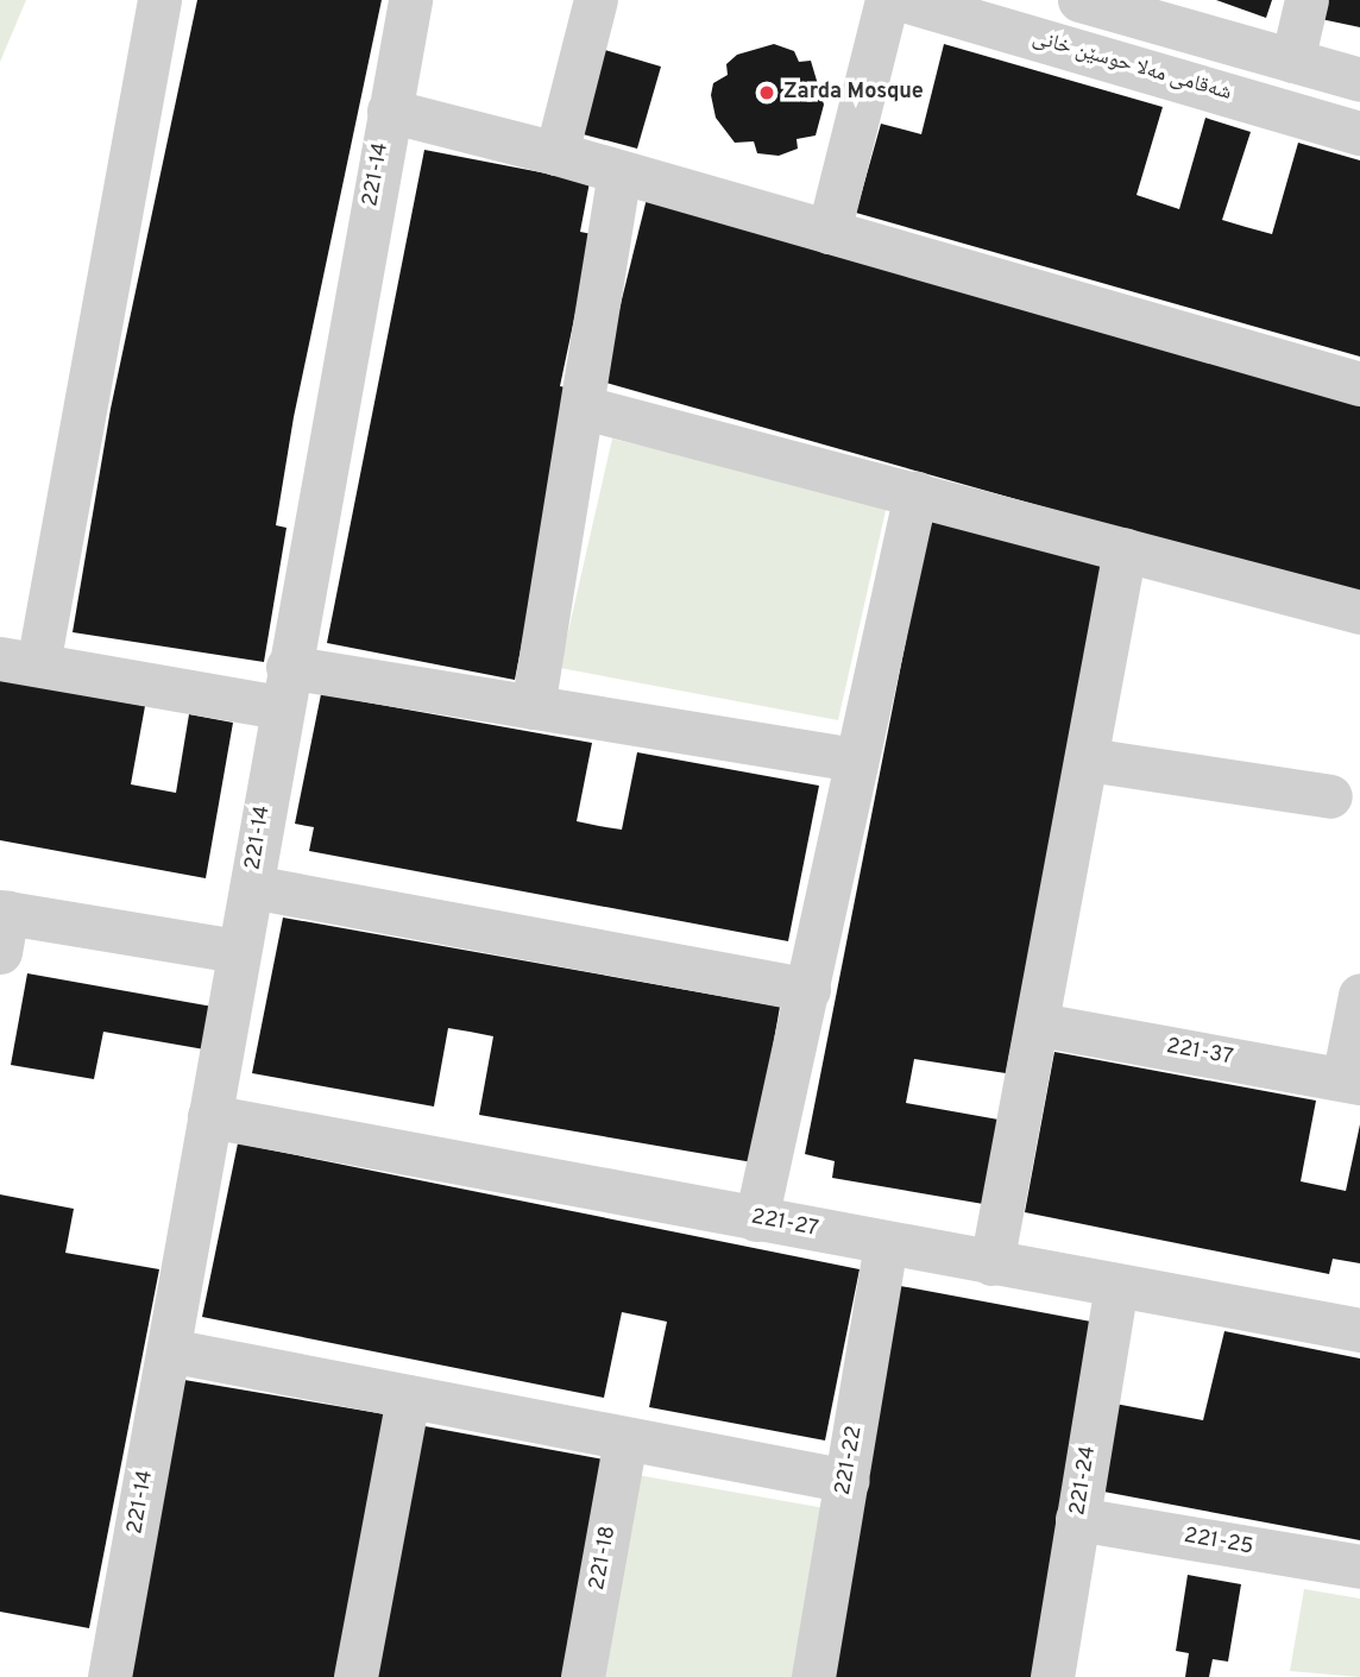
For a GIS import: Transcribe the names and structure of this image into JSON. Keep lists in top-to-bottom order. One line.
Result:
{"streets":{"street":["شەقامی مەلا حوسێن خانی","221-14","221-37","221-27","221-22","221-24","221-25","221-18"]},"crossings":[["221-14","221-27"],["221-27","221-22"],["221-27","221-24"],["221-24","221-25"]],"places":["Zarda Mosque"]}
